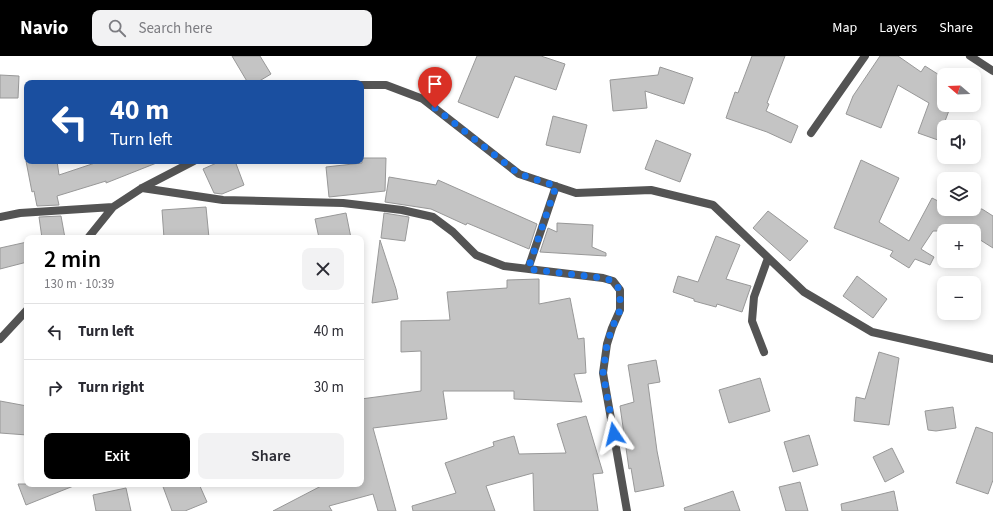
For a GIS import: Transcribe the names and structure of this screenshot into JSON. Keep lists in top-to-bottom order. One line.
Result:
{"north":"left","page":{"header":"Navio","search":"Search here","nav":["Map","Layers","Share"],"map_buttons":["+","−"],"turn":["40 m","Turn left"],"heading":["2 min","130 m · 10:39"],"list":[{"name":"Turn left","value":"40 m"},{"name":"Turn right","value":"30 m"}],"buttons":["Exit","Share"]}}
